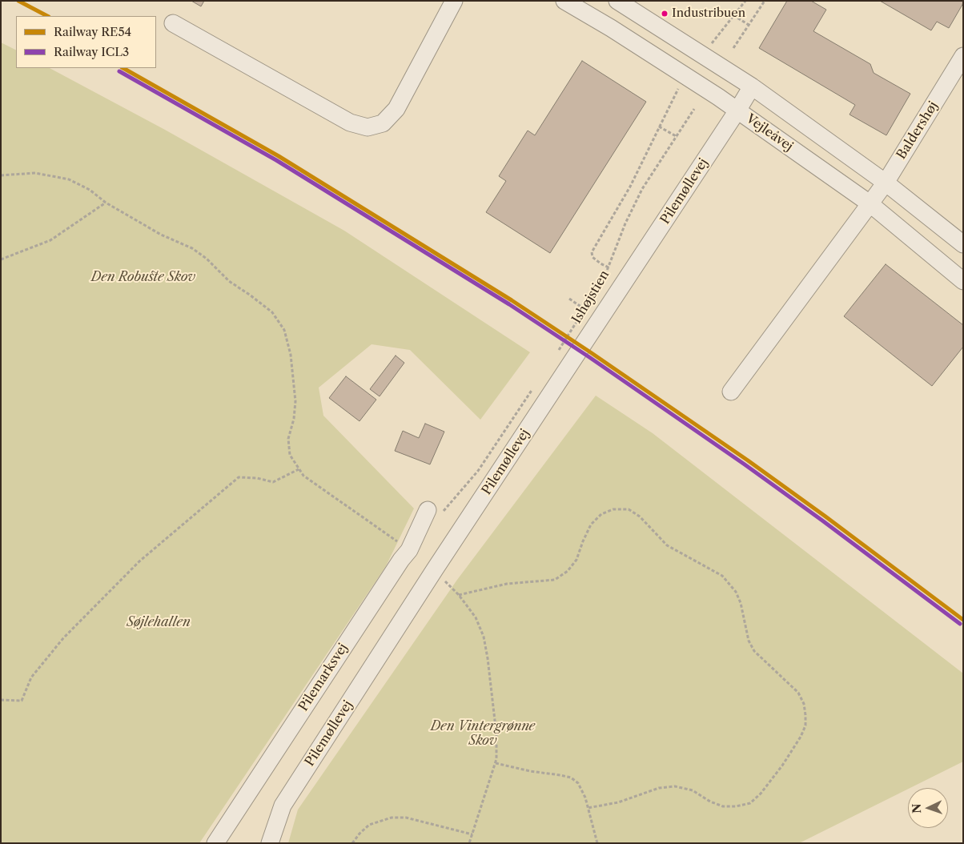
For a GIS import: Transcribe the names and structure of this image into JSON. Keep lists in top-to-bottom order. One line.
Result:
{"streets":{"street":["Baldershøj","Vejleåvej","Pilemøllevej","Pilemarksvej"],"path":["Ishøjstien"]},"crossings":[["Baldershøj","Vejleåvej"],["Vejleåvej","Pilemøllevej"]],"parks":["Den Robuste Skov","Søjlehallen","Den Vintergrønne Skov"],"places":["Industribuen"],"lines":["rail line RE54","rail line ICL3"],"legend":["Railway RE54","Railway ICL3"],"north":"left"}
